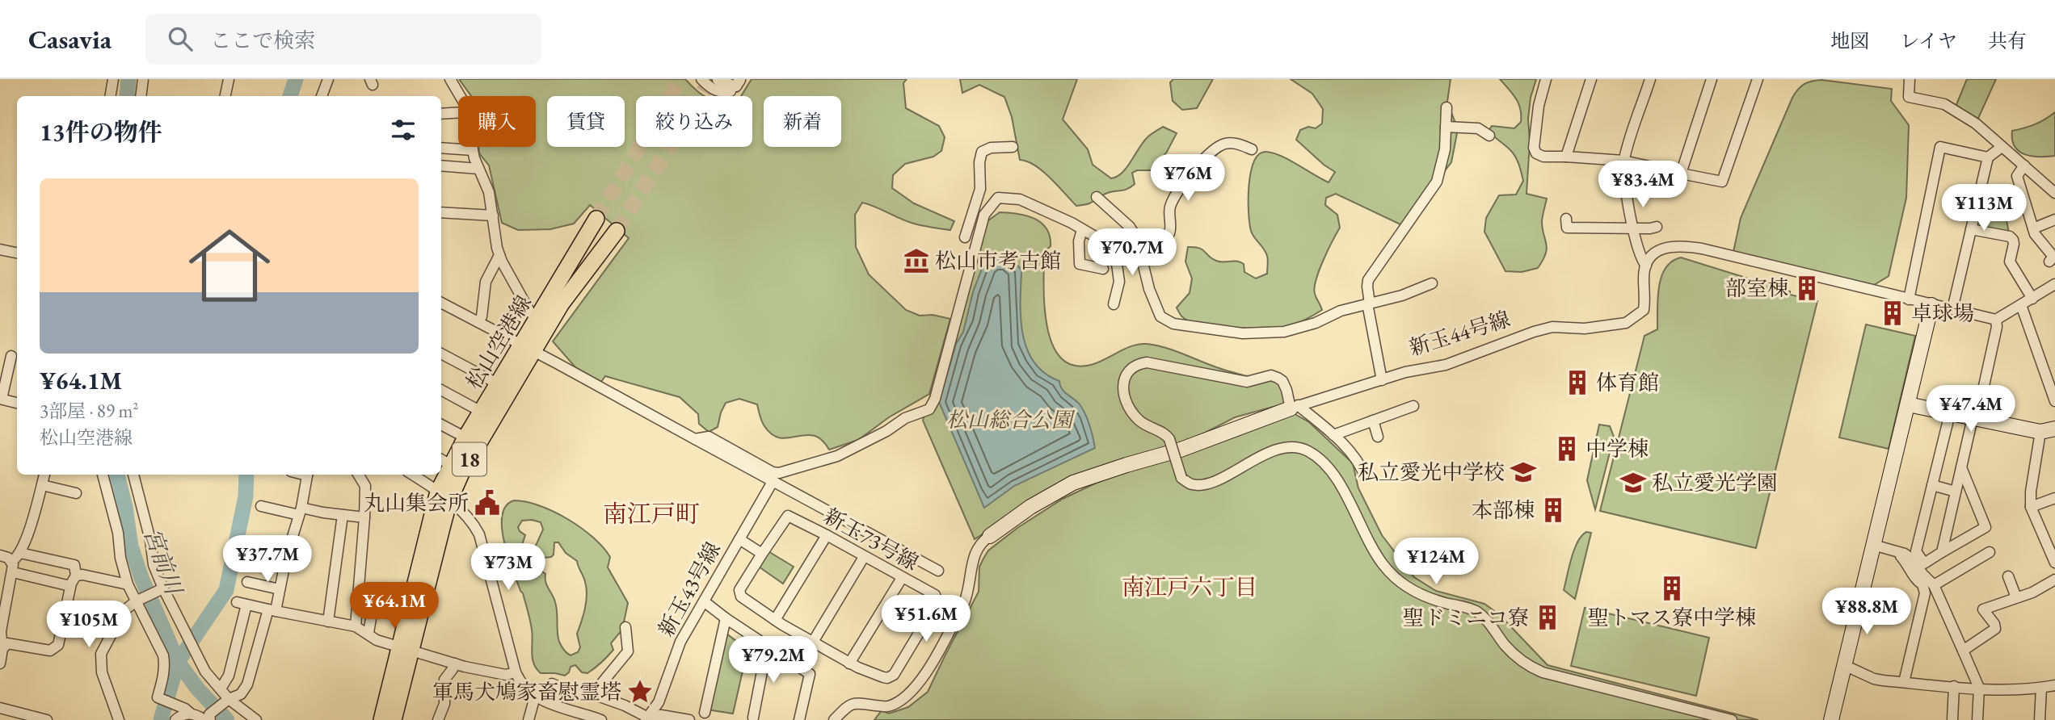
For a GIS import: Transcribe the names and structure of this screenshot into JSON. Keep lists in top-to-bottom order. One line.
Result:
{"streets":{"main road":["松山空港線","18"],"street":["新玉44号線","新玉73号線","新玉43号線"]},"districts":["南江戸町","南江戸六丁目"],"water":["宮前川"],"parks":["松山総合公園"],"places":{"museum":["松山市考古館"],"building":["部室棟","卓球場","体育館","中学棟","本部棟","聖トマス寮中学棟","聖ドミニコ寮"],"school or university":["私立愛光中学校","私立愛光学園"],"public building":["丸山集会所"],"place":["軍馬犬鳩家畜慰霊塔"]},"page":{"header":"Casavia","search":"ここで検索","nav":["地図","レイヤ","共有"],"chip":["購入","賃貸","絞り込み","新着"],"heading":"13件の物件","price":["¥76M","¥83.4M","¥113M","¥70.7M","¥47.4M","¥37.7M","¥124M","¥73M","¥64.1M","¥88.8M","¥51.6M","¥105M","¥79.2M"],"list":[{"name":"¥64.1M","note":"3部屋 · 89 m² · 松山空港線"}]}}
